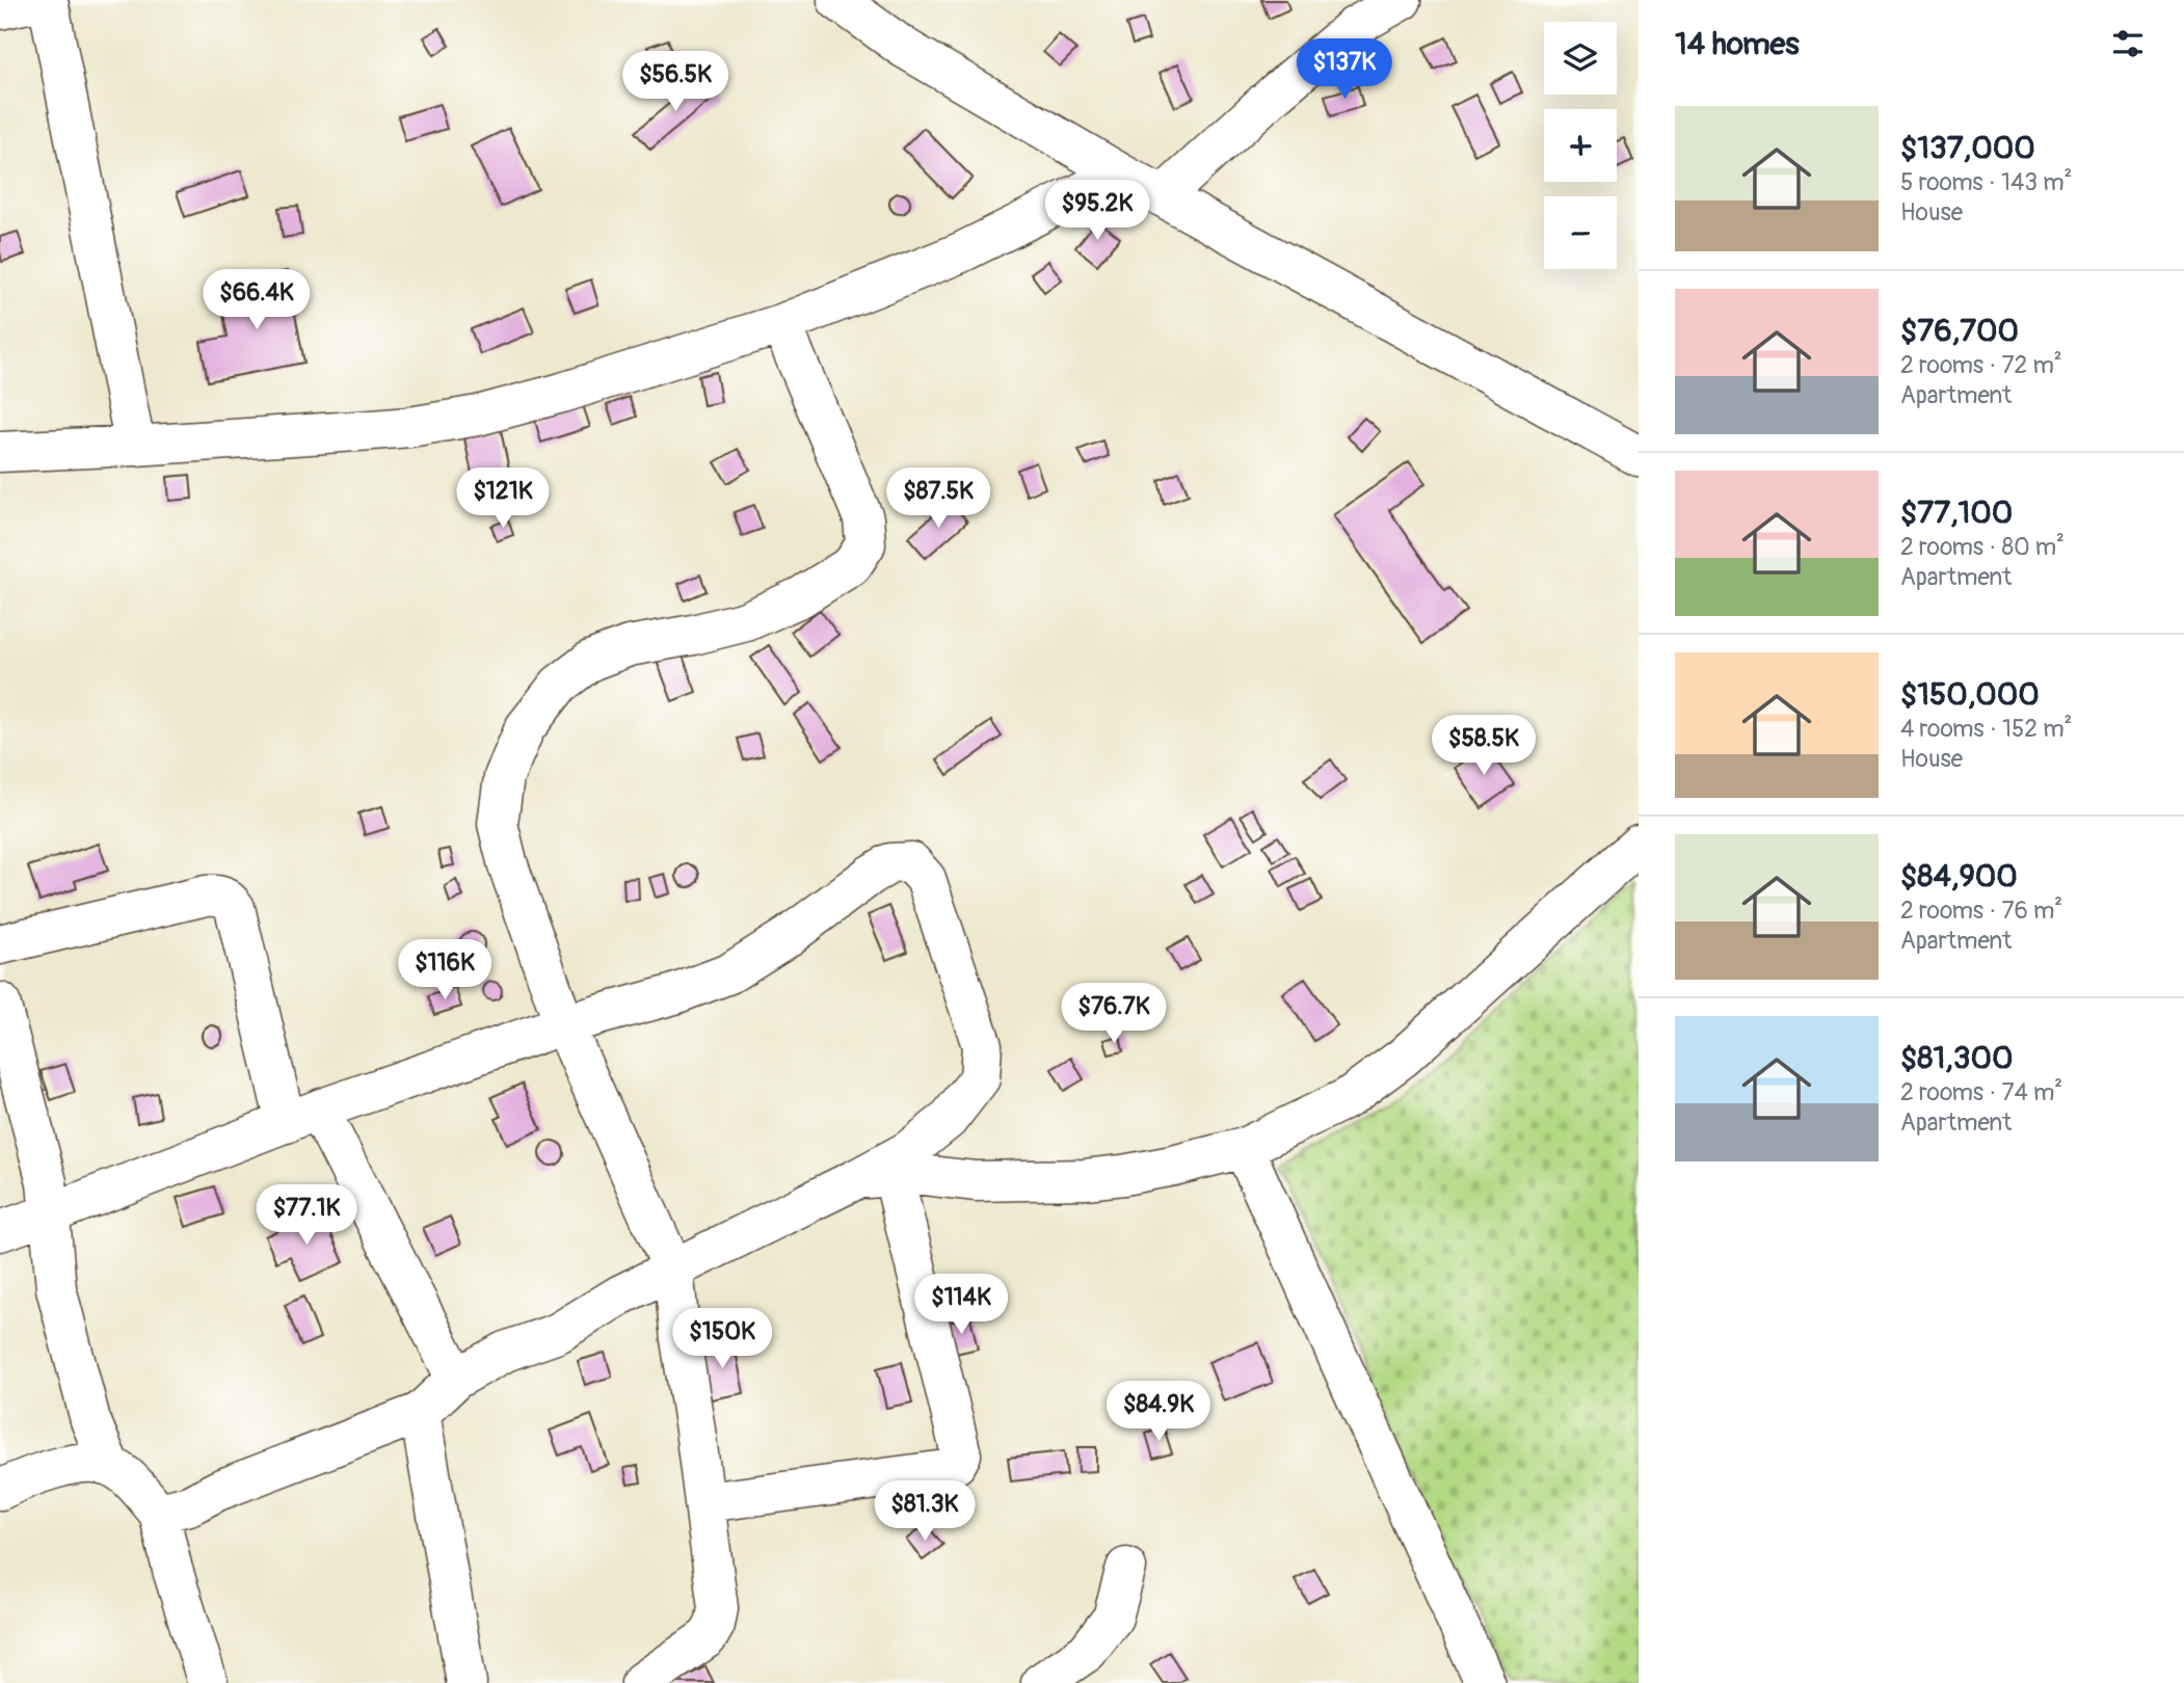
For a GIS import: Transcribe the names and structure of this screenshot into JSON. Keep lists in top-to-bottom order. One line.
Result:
{"page":{"heading":"14 homes","map_buttons":["+","−"],"price":["$137K","$56.5K","$95.2K","$66.4K","$121K","$87.5K","$58.5K","$116K","$76.7K","$77.1K","$114K","$150K","$84.9K","$81.3K"],"list":[{"name":"$137,000","note":"5 rooms · 143 m² · House"},{"name":"$76,700","note":"2 rooms · 72 m² · Apartment"},{"name":"$77,100","note":"2 rooms · 80 m² · Apartment"},{"name":"$150,000","note":"4 rooms · 152 m² · House"},{"name":"$84,900","note":"2 rooms · 76 m² · Apartment"},{"name":"$81,300","note":"2 rooms · 74 m² · Apartment"}]}}
